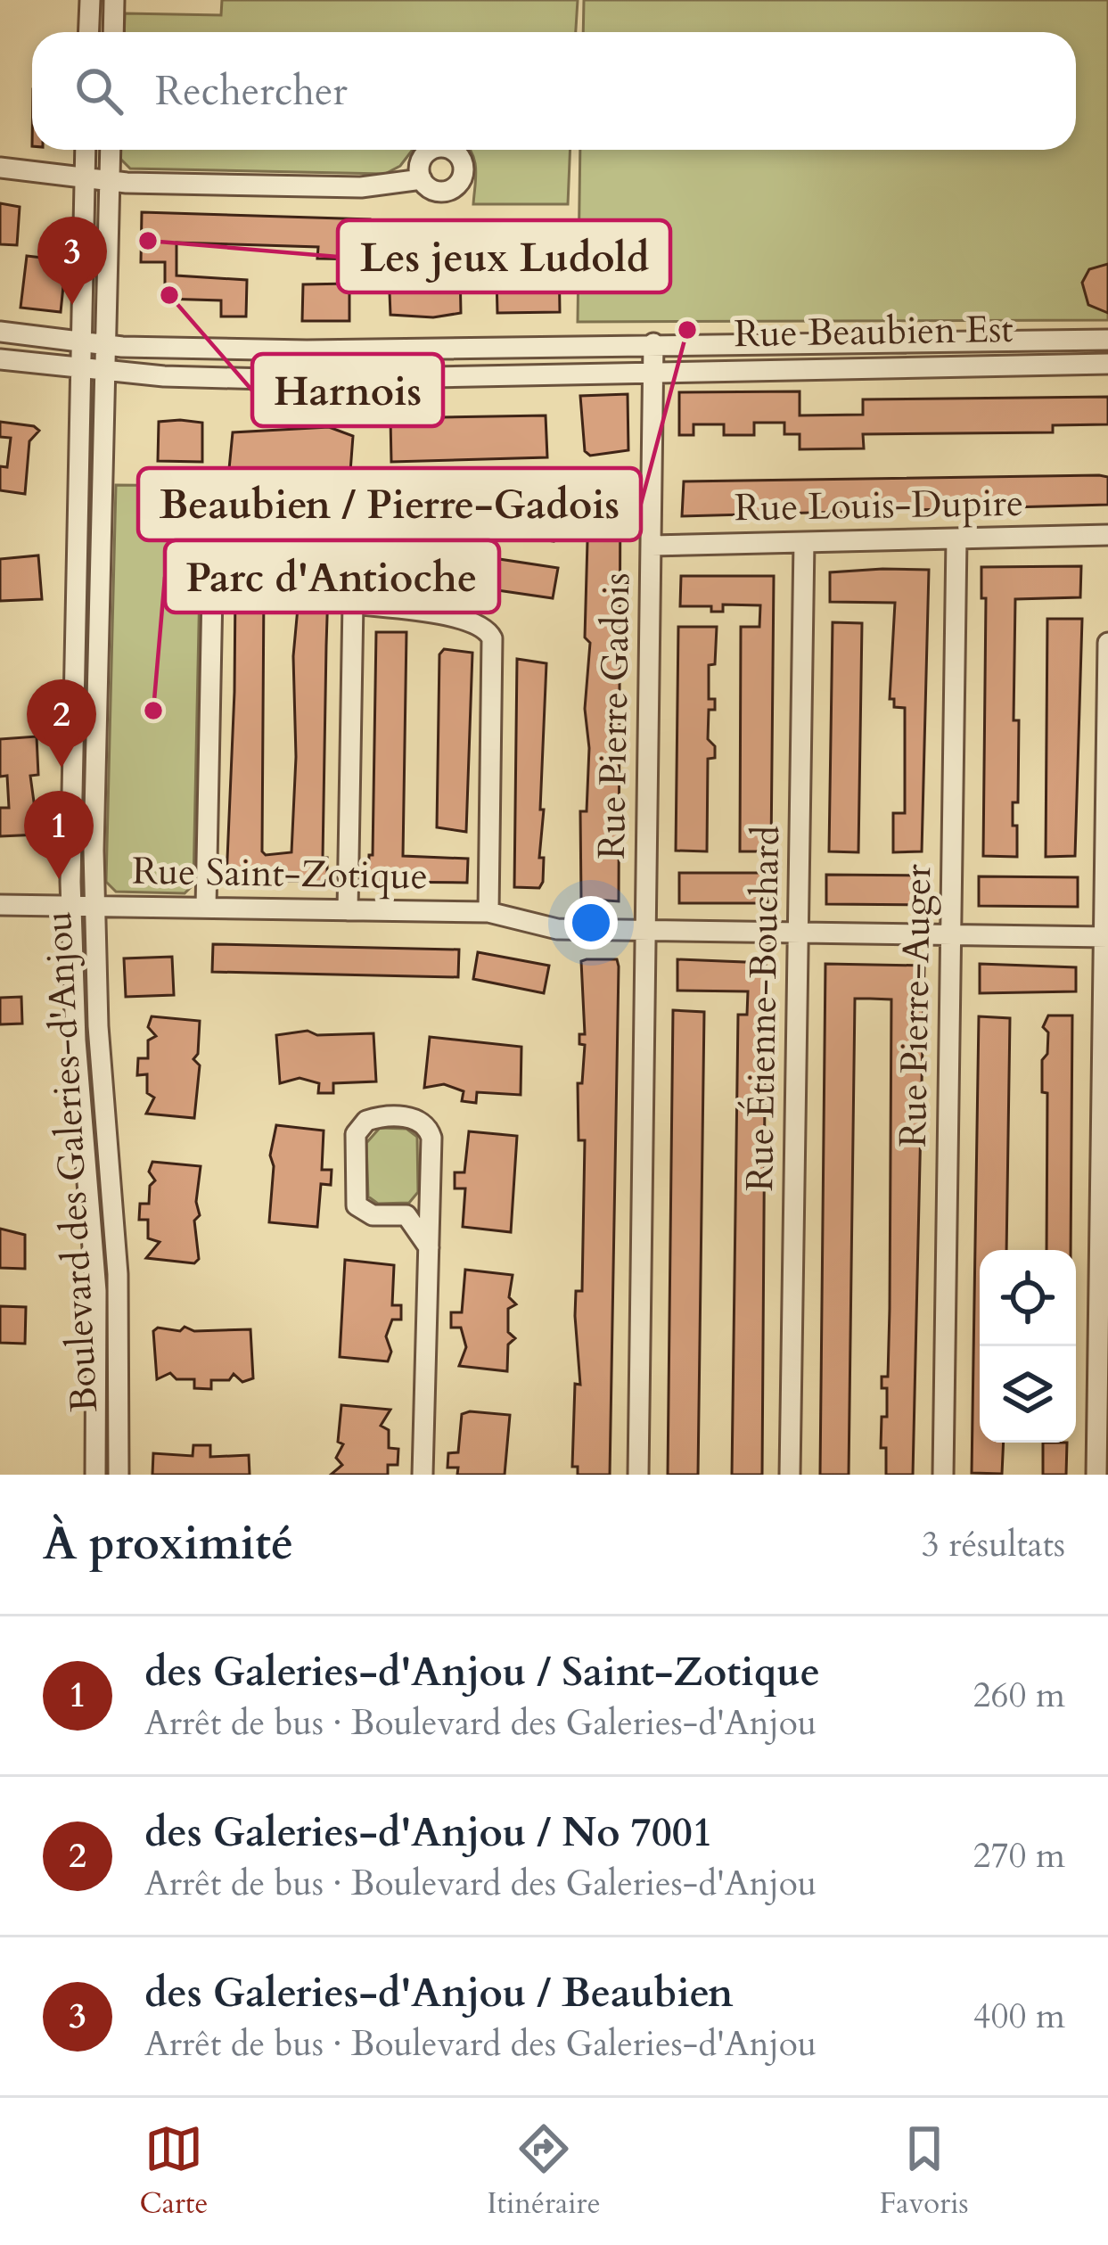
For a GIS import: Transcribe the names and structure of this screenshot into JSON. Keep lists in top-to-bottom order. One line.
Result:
{"streets":{"street":["Rue Beaubien Est","Rue Louis-Dupire","Rue Pierre Gadois","Rue Saint-Zotique","Rue Pierre-Auger","Rue Étienne-Bouchard","Boulevard des Galeries-d'Anjou"]},"crossings":[["Rue Beaubien Est","Rue Pierre Gadois"],["Rue Beaubien Est","Boulevard des Galeries-d'Anjou"],["Rue Louis-Dupire","Rue Pierre Gadois"],["Rue Louis-Dupire","Rue Pierre-Auger"],["Rue Louis-Dupire","Rue Étienne-Bouchard"],["Rue Pierre Gadois","Rue Saint-Zotique"],["Rue Saint-Zotique","Rue Pierre-Auger"],["Rue Saint-Zotique","Rue Étienne-Bouchard"],["Rue Saint-Zotique","Boulevard des Galeries-d'Anjou"]],"places":["Les jeux Ludold","Harnois","Beaubien / Pierre-Gadois","Parc d'Antioche"],"page":{"search":"Rechercher","pins":["3","2","1"],"heading":["À proximité","3 résultats"],"list":[{"mark":"1","name":"des Galeries-d'Anjou / Saint-Zotique","note":"Arrêt de bus · Boulevard des Galeries-d'Anjou","value":"260 m"},{"mark":"2","name":"des Galeries-d'Anjou / No 7001","note":"Arrêt de bus · Boulevard des Galeries-d'Anjou","value":"270 m"},{"mark":"3","name":"des Galeries-d'Anjou / Beaubien","note":"Arrêt de bus · Boulevard des Galeries-d'Anjou","value":"400 m"}],"nav":["Carte","Itinéraire","Favoris"]}}
